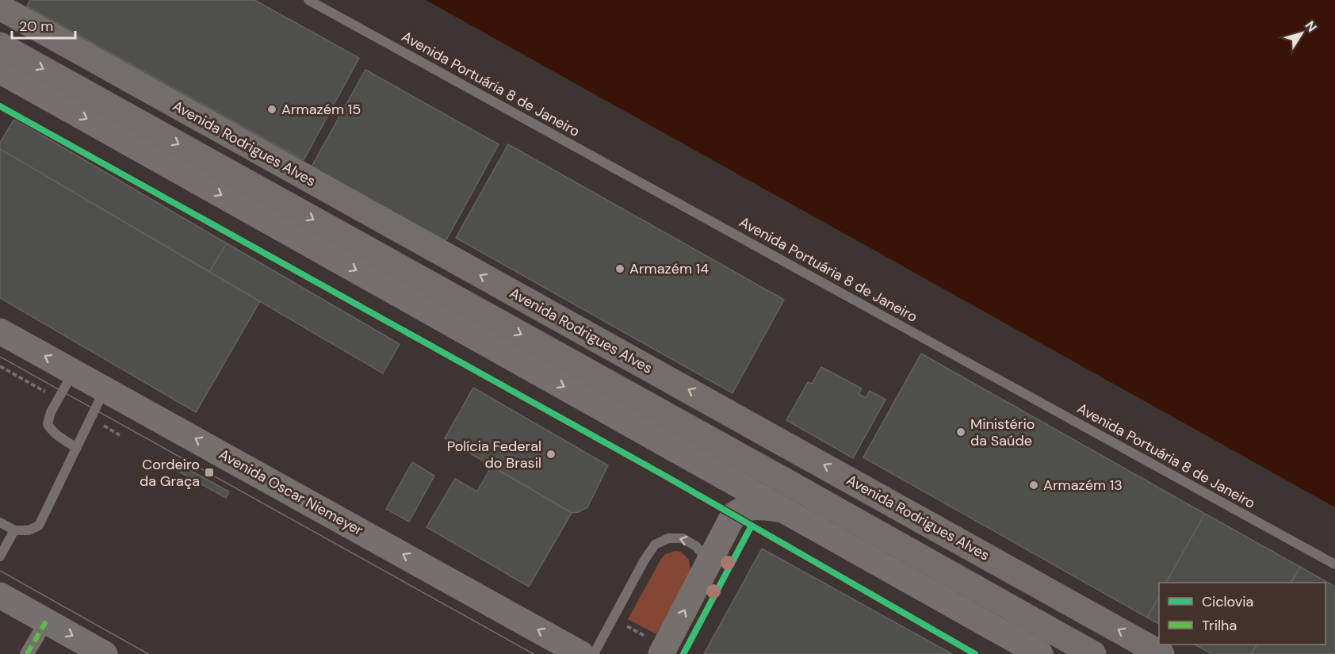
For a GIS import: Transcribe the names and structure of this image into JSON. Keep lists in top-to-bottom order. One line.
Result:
{"streets":{"highway":["Avenida Rodrigues Alves"],"main road":["Avenida Oscar Niemeyer"],"lane":["Avenida Portuária 8 de Janeiro"]},"places":{"other":["Armazém 15","Armazém 14","Ministério da Saúde","Polícia Federal do Brasil","Armazém 13"],"transit":["Cordeiro da Graça"]},"legend":["Ciclovia","Trilha"],"scale_bar":"20 m","north":"top right"}
